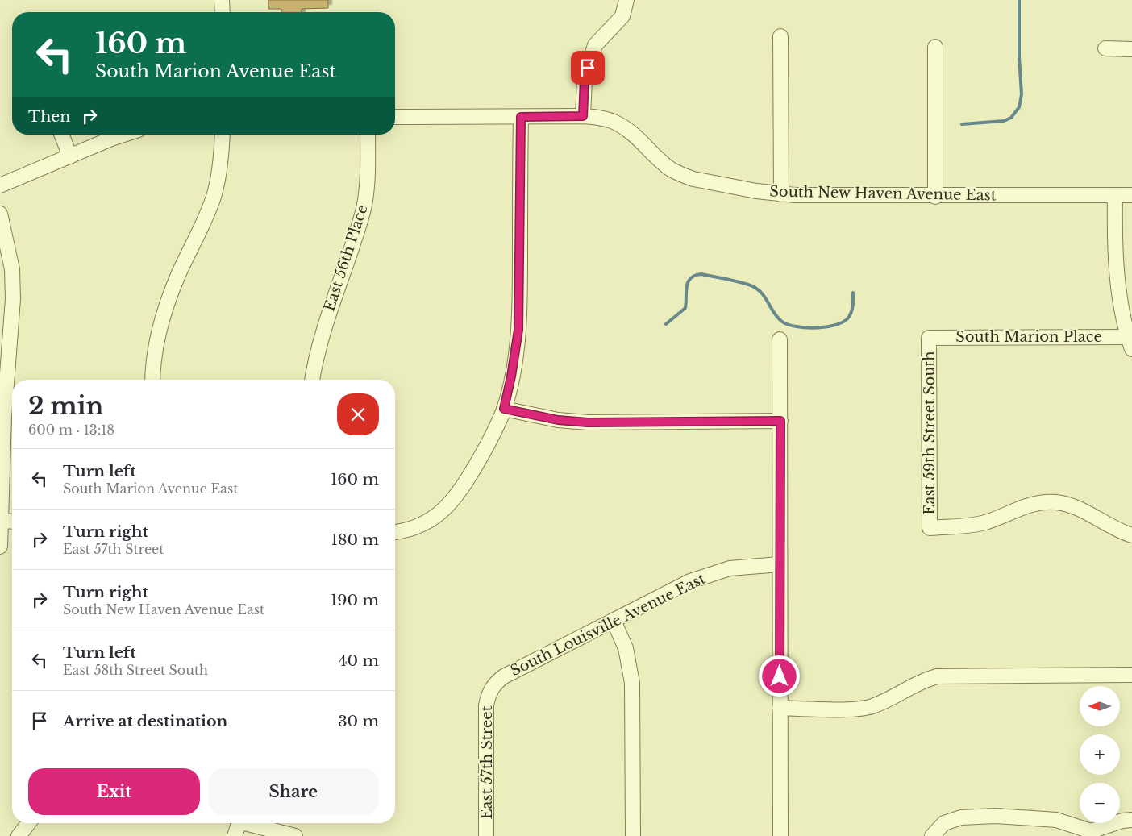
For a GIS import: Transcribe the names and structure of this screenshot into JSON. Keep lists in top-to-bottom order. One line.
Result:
{"streets":{"street":["South New Haven Avenue East","East 56th Place","South Marion Place","East 59th Street South","South Louisville Avenue East","East 57th Street"]},"crossings":[["South Marion Place","East 59th Street South"],["South Louisville Avenue East","East 57th Street"]],"north":"left","page":{"turn":["160 m","South Marion Avenue East"],"then":"Then","heading":["2 min","600 m · 13:18"],"list":[{"name":"Turn left","note":"South Marion Avenue East","value":"160 m"},{"name":"Turn right","note":"East 57th Street","value":"180 m"},{"name":"Turn right","note":"South New Haven Avenue East","value":"190 m"},{"name":"Turn left","note":"East 58th Street South","value":"40 m"},{"name":"Arrive at destination","value":"30 m"}],"map_buttons":["+","−"],"buttons":["Exit","Share"]}}
